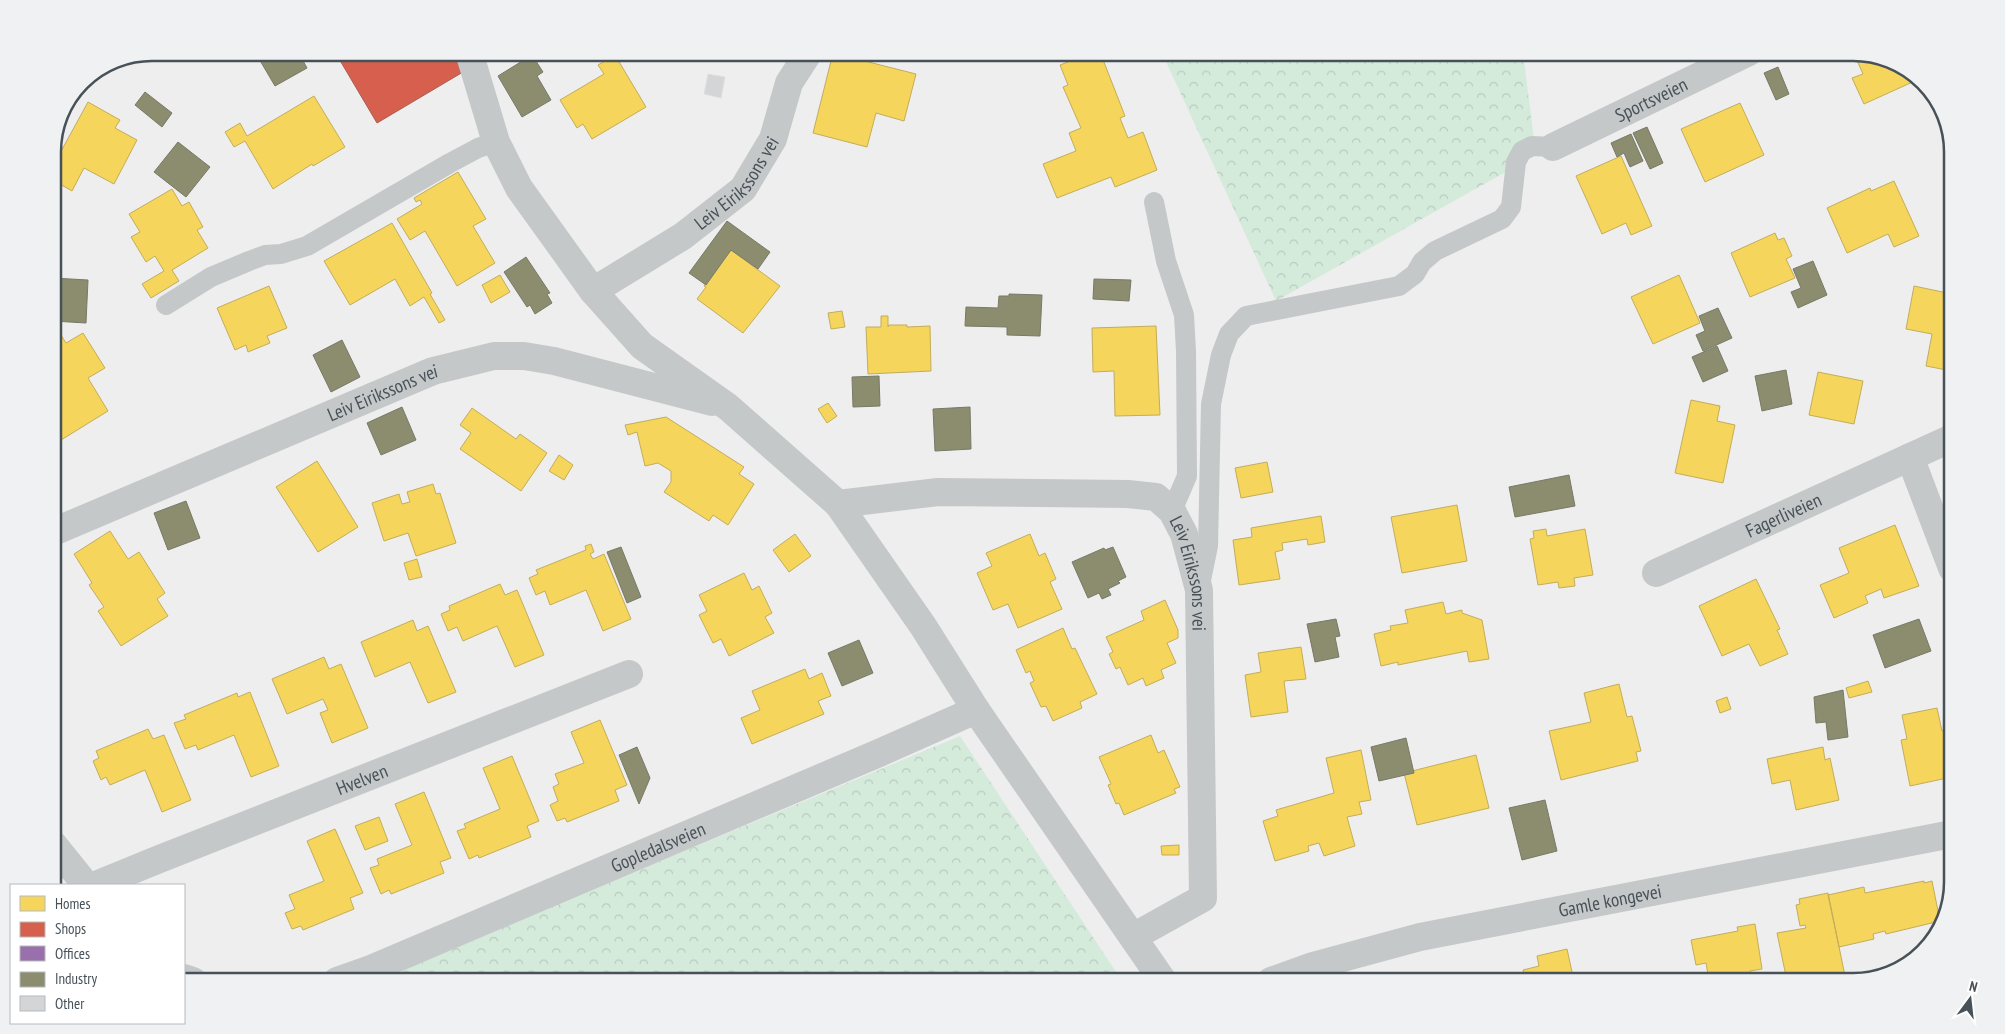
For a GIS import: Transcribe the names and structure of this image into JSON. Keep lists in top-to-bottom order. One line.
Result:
{"streets":{"street":["Sportsveien","Leiv Eirikssons vei","Fagerliveien","Hvelven","Gopledalsveien","Gamle kongevei"]},"crossings":[["Leiv Eirikssons vei","Gopledalsveien"]],"legend":["Homes","Shops","Offices","Industry","Other"],"north":"top"}
